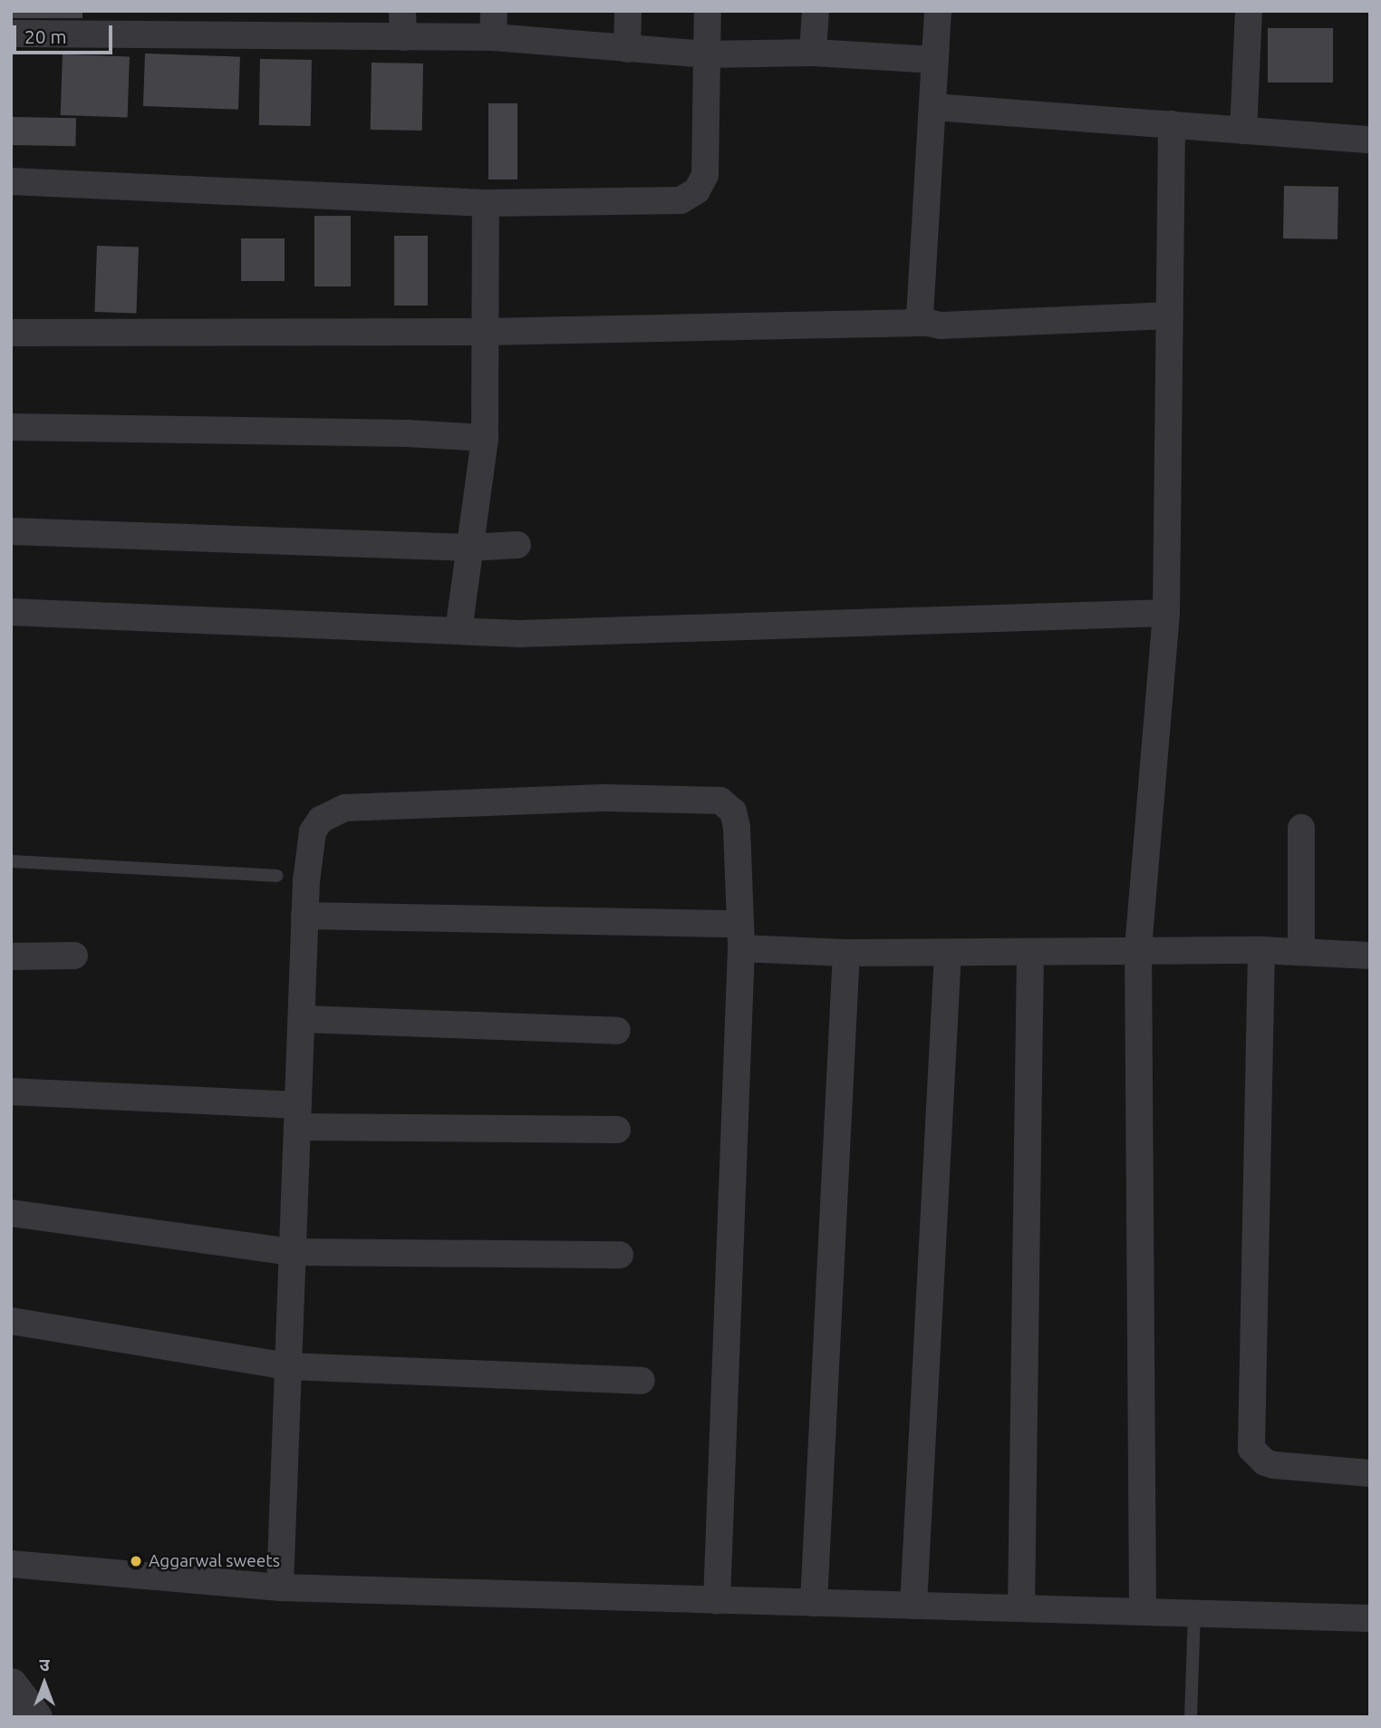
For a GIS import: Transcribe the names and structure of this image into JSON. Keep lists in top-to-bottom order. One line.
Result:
{"places":["Aggarwal sweets"],"scale_bar":"20 m","north":"top"}
